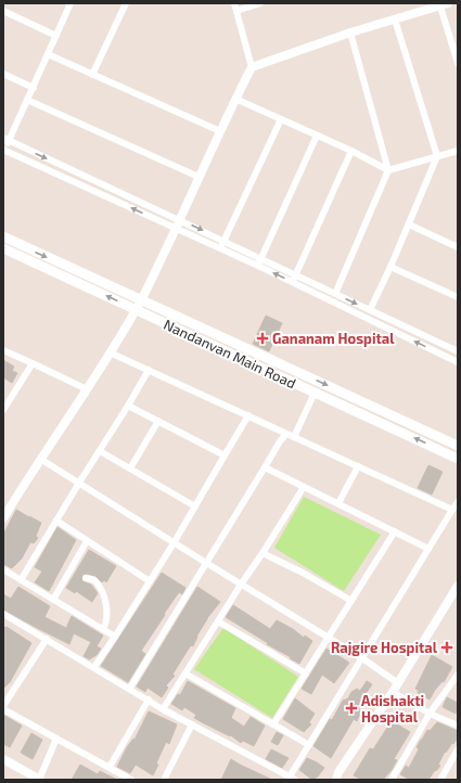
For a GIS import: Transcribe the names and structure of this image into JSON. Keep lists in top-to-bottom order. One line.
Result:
{"streets":{"main road":["Nandanvan Main Road"]},"places":{"health":["Gananam Hospital","Rajgire Hospital","Adishakti Hospital"]}}
